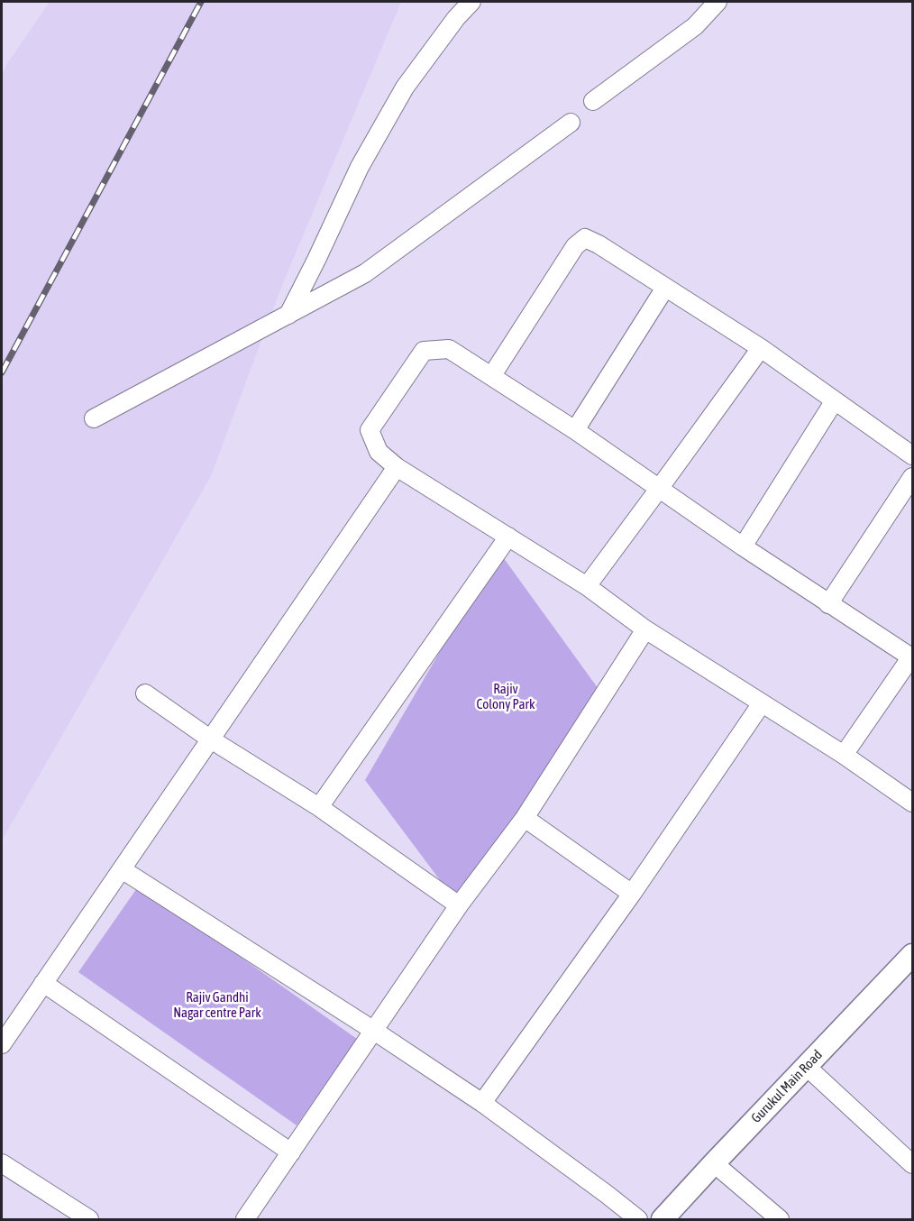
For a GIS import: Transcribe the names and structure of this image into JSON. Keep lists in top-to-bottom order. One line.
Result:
{"streets":{"street":["Gurukul Main Road"]},"parks":["Rajiv Colony Park","Rajiv Gandhi Nagar centre Park"]}
